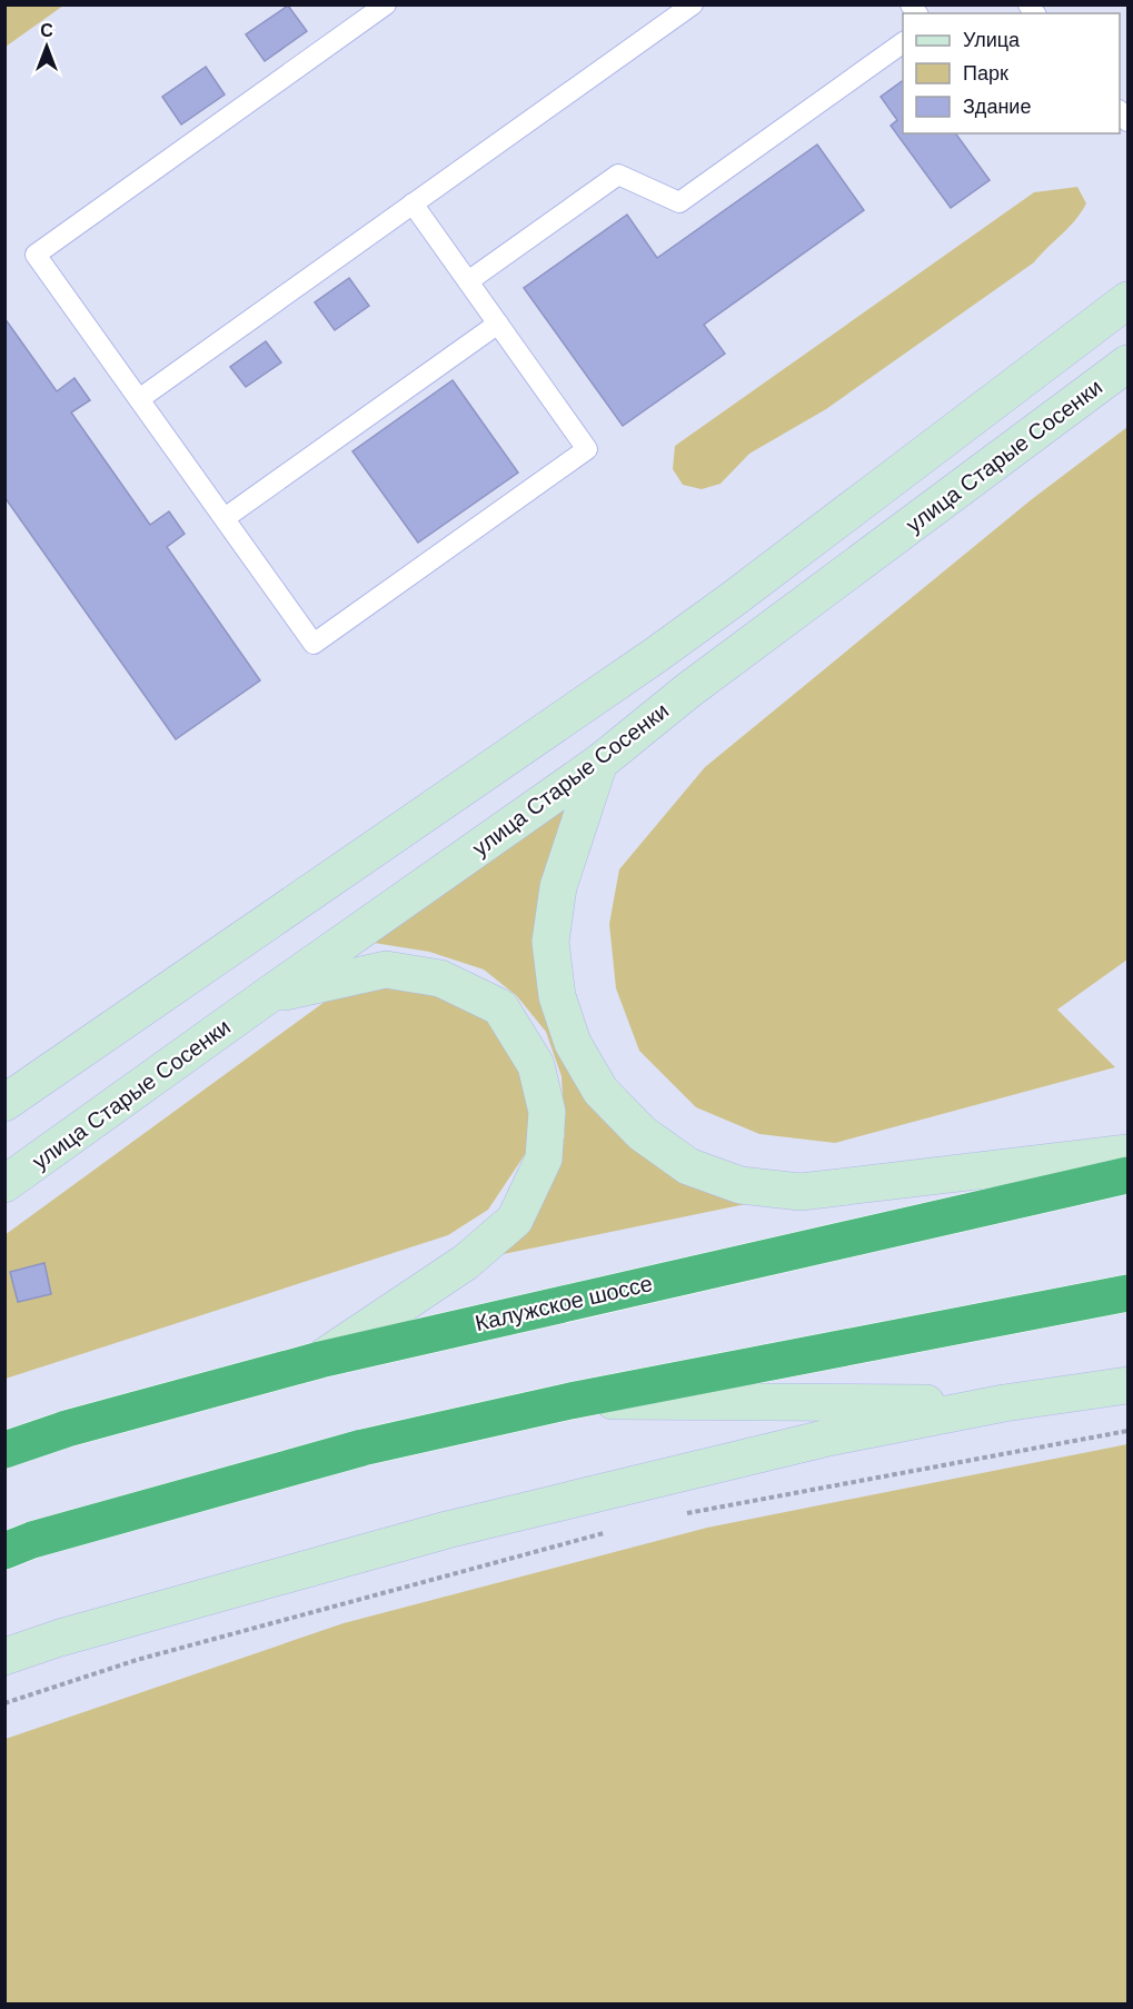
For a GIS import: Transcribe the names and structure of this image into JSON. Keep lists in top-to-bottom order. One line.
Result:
{"streets":{"highway":["Калужское шоссе"],"main road":["улица Старые Сосенки"]},"legend":["Улица","Парк","Здание"],"north":"top"}
